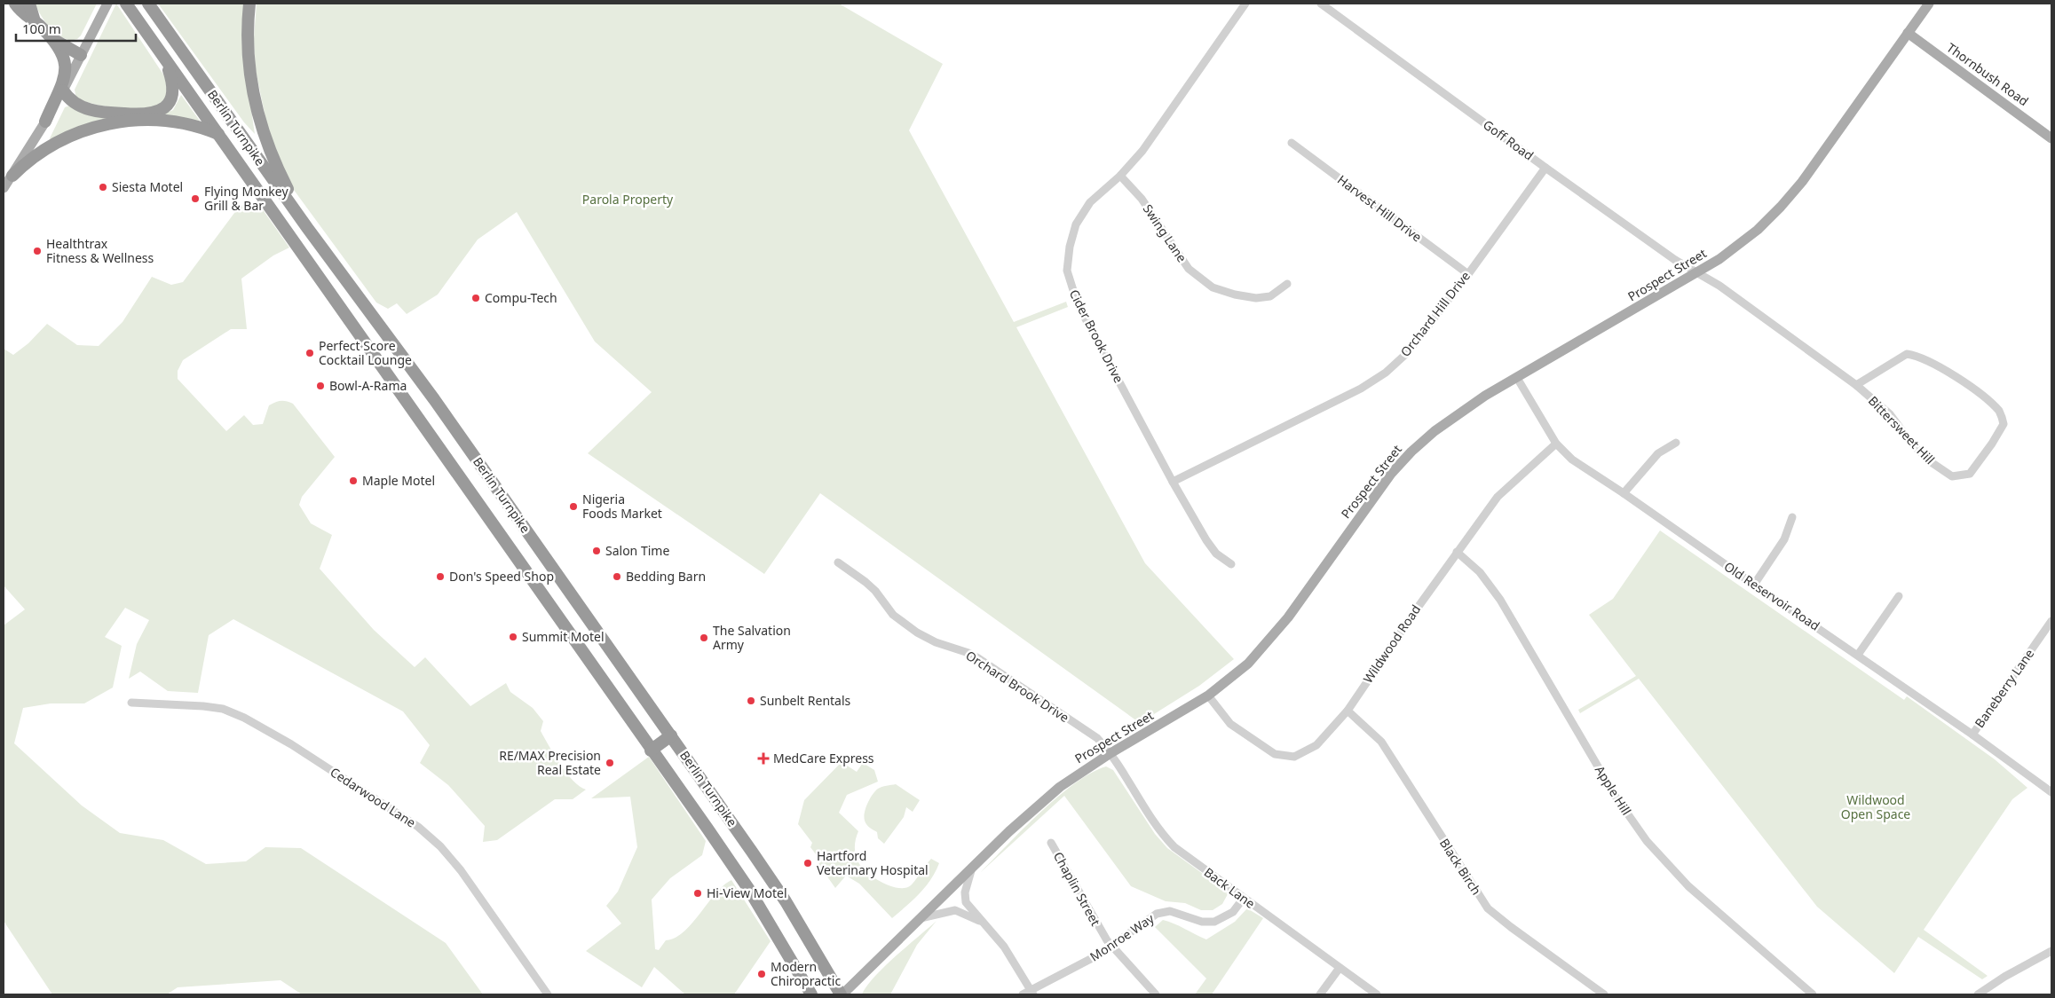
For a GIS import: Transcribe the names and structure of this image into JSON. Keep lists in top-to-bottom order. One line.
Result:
{"streets":{"highway":["Berlin Turnpike"],"main road":["Thornbush Road","Prospect Street"],"street":["Goff Road","Harvest Hill Drive","Swing Lane","Orchard Hill Drive","Cider Brook Drive","Bittersweet Hill","Old Reservoir Road","Wildwood Road","Orchard Brook Drive","Baneberry Lane","Apple Hill","Cedarwood Lane","Black Birch","Back Lane","Chaplin Street","Monroe Way"]},"crossings":[["Thornbush Road","Prospect Street"],["Berlin Turnpike","Prospect Street"],["Goff Road","Prospect Street"],["Goff Road","Orchard Hill Drive"],["Goff Road","Bittersweet Hill"],["Harvest Hill Drive","Orchard Hill Drive"],["Swing Lane","Cider Brook Drive"],["Prospect Street","Bittersweet Hill"],["Prospect Street","Old Reservoir Road"],["Prospect Street","Wildwood Road"],["Prospect Street","Orchard Brook Drive"],["Prospect Street","Back Lane"],["Orchard Hill Drive","Cider Brook Drive"],["Old Reservoir Road","Wildwood Road"],["Old Reservoir Road","Baneberry Lane"],["Wildwood Road","Apple Hill"],["Wildwood Road","Black Birch"],["Orchard Brook Drive","Back Lane"],["Back Lane","Monroe Way"],["Chaplin Street","Monroe Way"]],"parks":["Parola Property","Wildwood Open Space"],"places":{"other":["Siesta Motel","Flying Monkey Grill & Bar","Healthtrax Fitness & Wellness","Compu-Tech","Perfect Score Cocktail Lounge","Bowl-A-Rama","Maple Motel","Nigeria Foods Market","Salon Time","Don's Speed Shop","Bedding Barn","Summit Motel","The Salvation Army","Sunbelt Rentals","RE/MAX Precision Real Estate","Hartford Veterinary Hospital","Hi-View Motel","Modern Chiropractic"],"health":["MedCare Express"]},"scale_bar":"100 m"}
